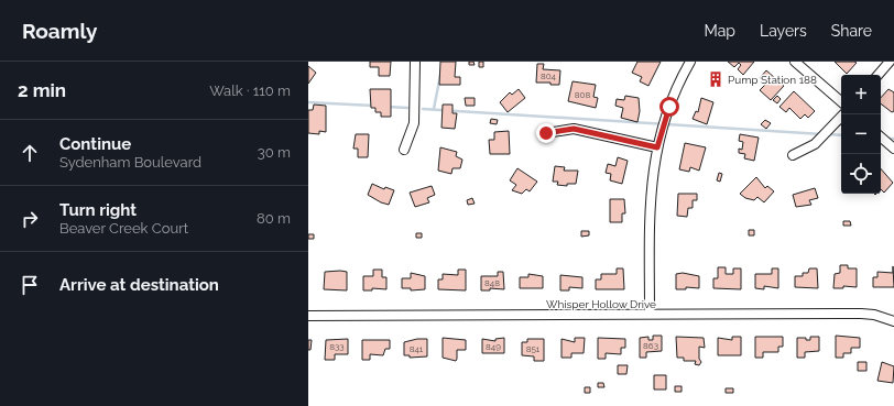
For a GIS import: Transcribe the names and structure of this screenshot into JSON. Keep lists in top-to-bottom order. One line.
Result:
{"streets":{"street":["Whisper Hollow Drive"]},"places":{"building":["Pump Station 188"]},"house_numbers":["804","808","848","863","833","849","841","851"],"page":{"header":"Roamly","nav":["Map","Layers","Share"],"heading":["2 min","Walk · 110 m"],"map_buttons":["+","−"],"list":[["Continue","Sydenham Boulevard","30 m"],["Turn right","Beaver Creek Court","80 m"],"Arrive at destination"]}}
